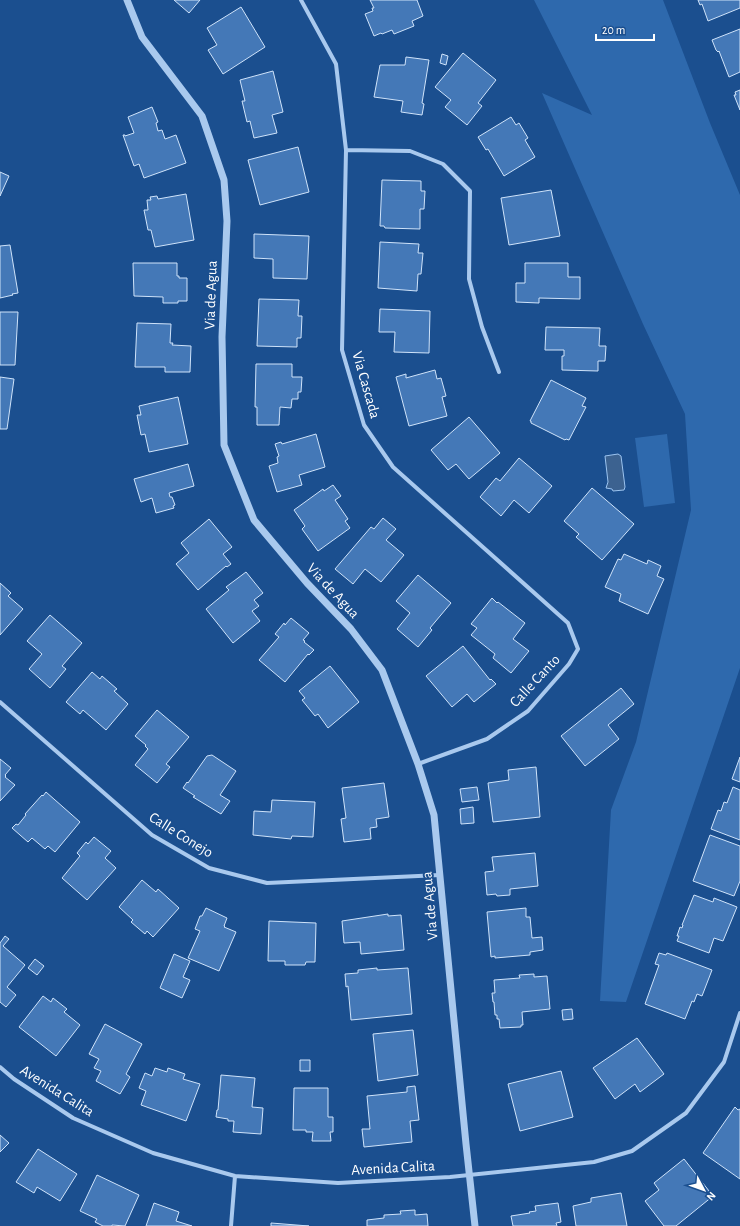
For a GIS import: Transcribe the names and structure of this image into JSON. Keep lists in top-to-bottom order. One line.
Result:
{"streets":{"street":["Via de Agua","Via Cascada","Calle Canto","Calle Conejo","Avenida Calita"]},"crossings":[["Via de Agua","Calle Canto"],["Via de Agua","Calle Conejo"],["Via de Agua","Avenida Calita"],["Via Cascada","Calle Canto"]],"scale_bar":"20 m","north":"bottom right"}
